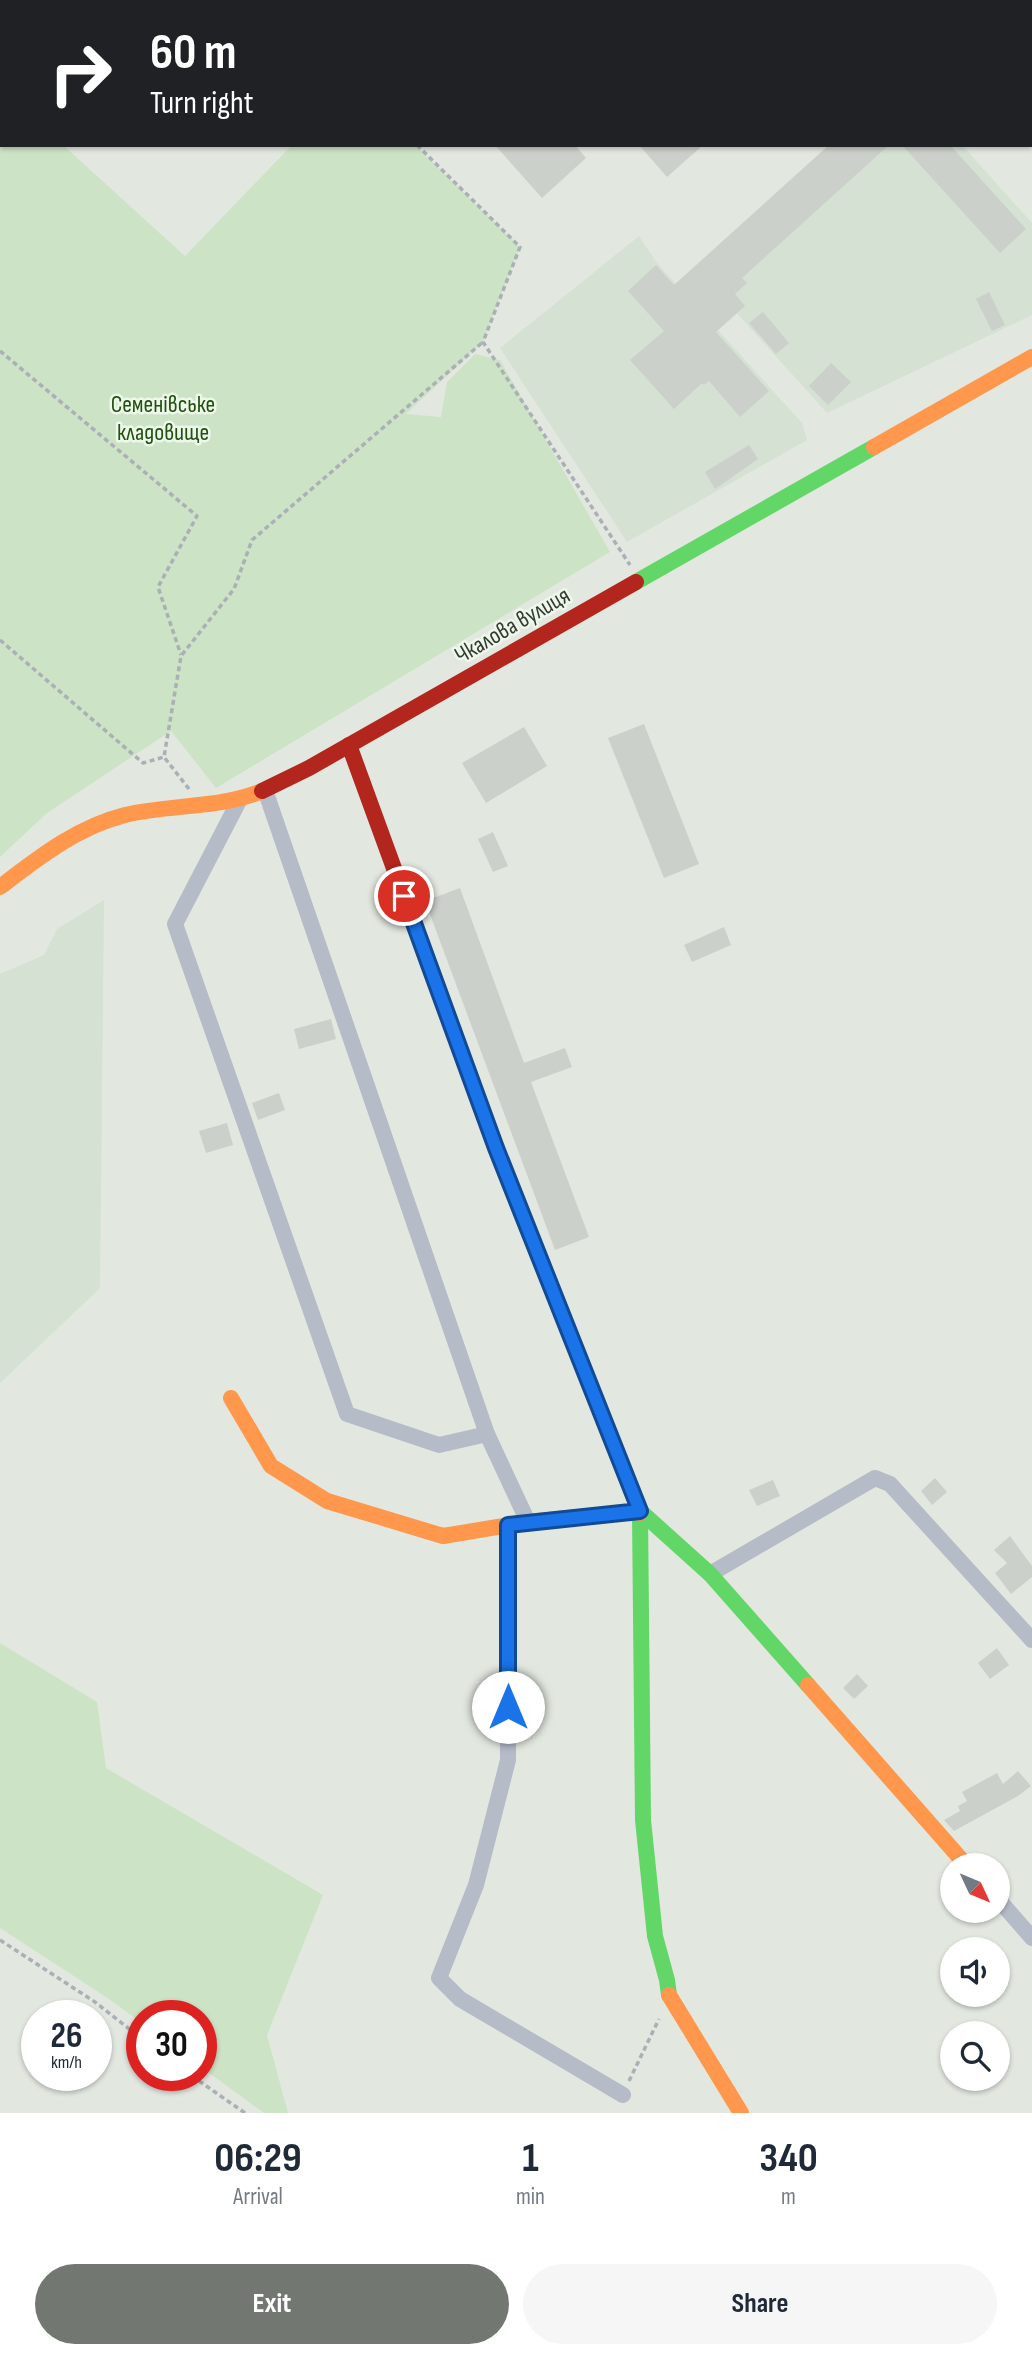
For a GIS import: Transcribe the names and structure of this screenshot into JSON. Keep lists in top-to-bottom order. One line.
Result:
{"streets":{"street":["Чкалова вулиця"]},"parks":["Семенівське кладовище"],"north":"bottom right","page":{"turn":["60 m","Turn right"],"speed":"26 km/h","limit":"30","eta":["06:29","Arrival","1","min","340","m"],"buttons":["Exit","Share"]}}
